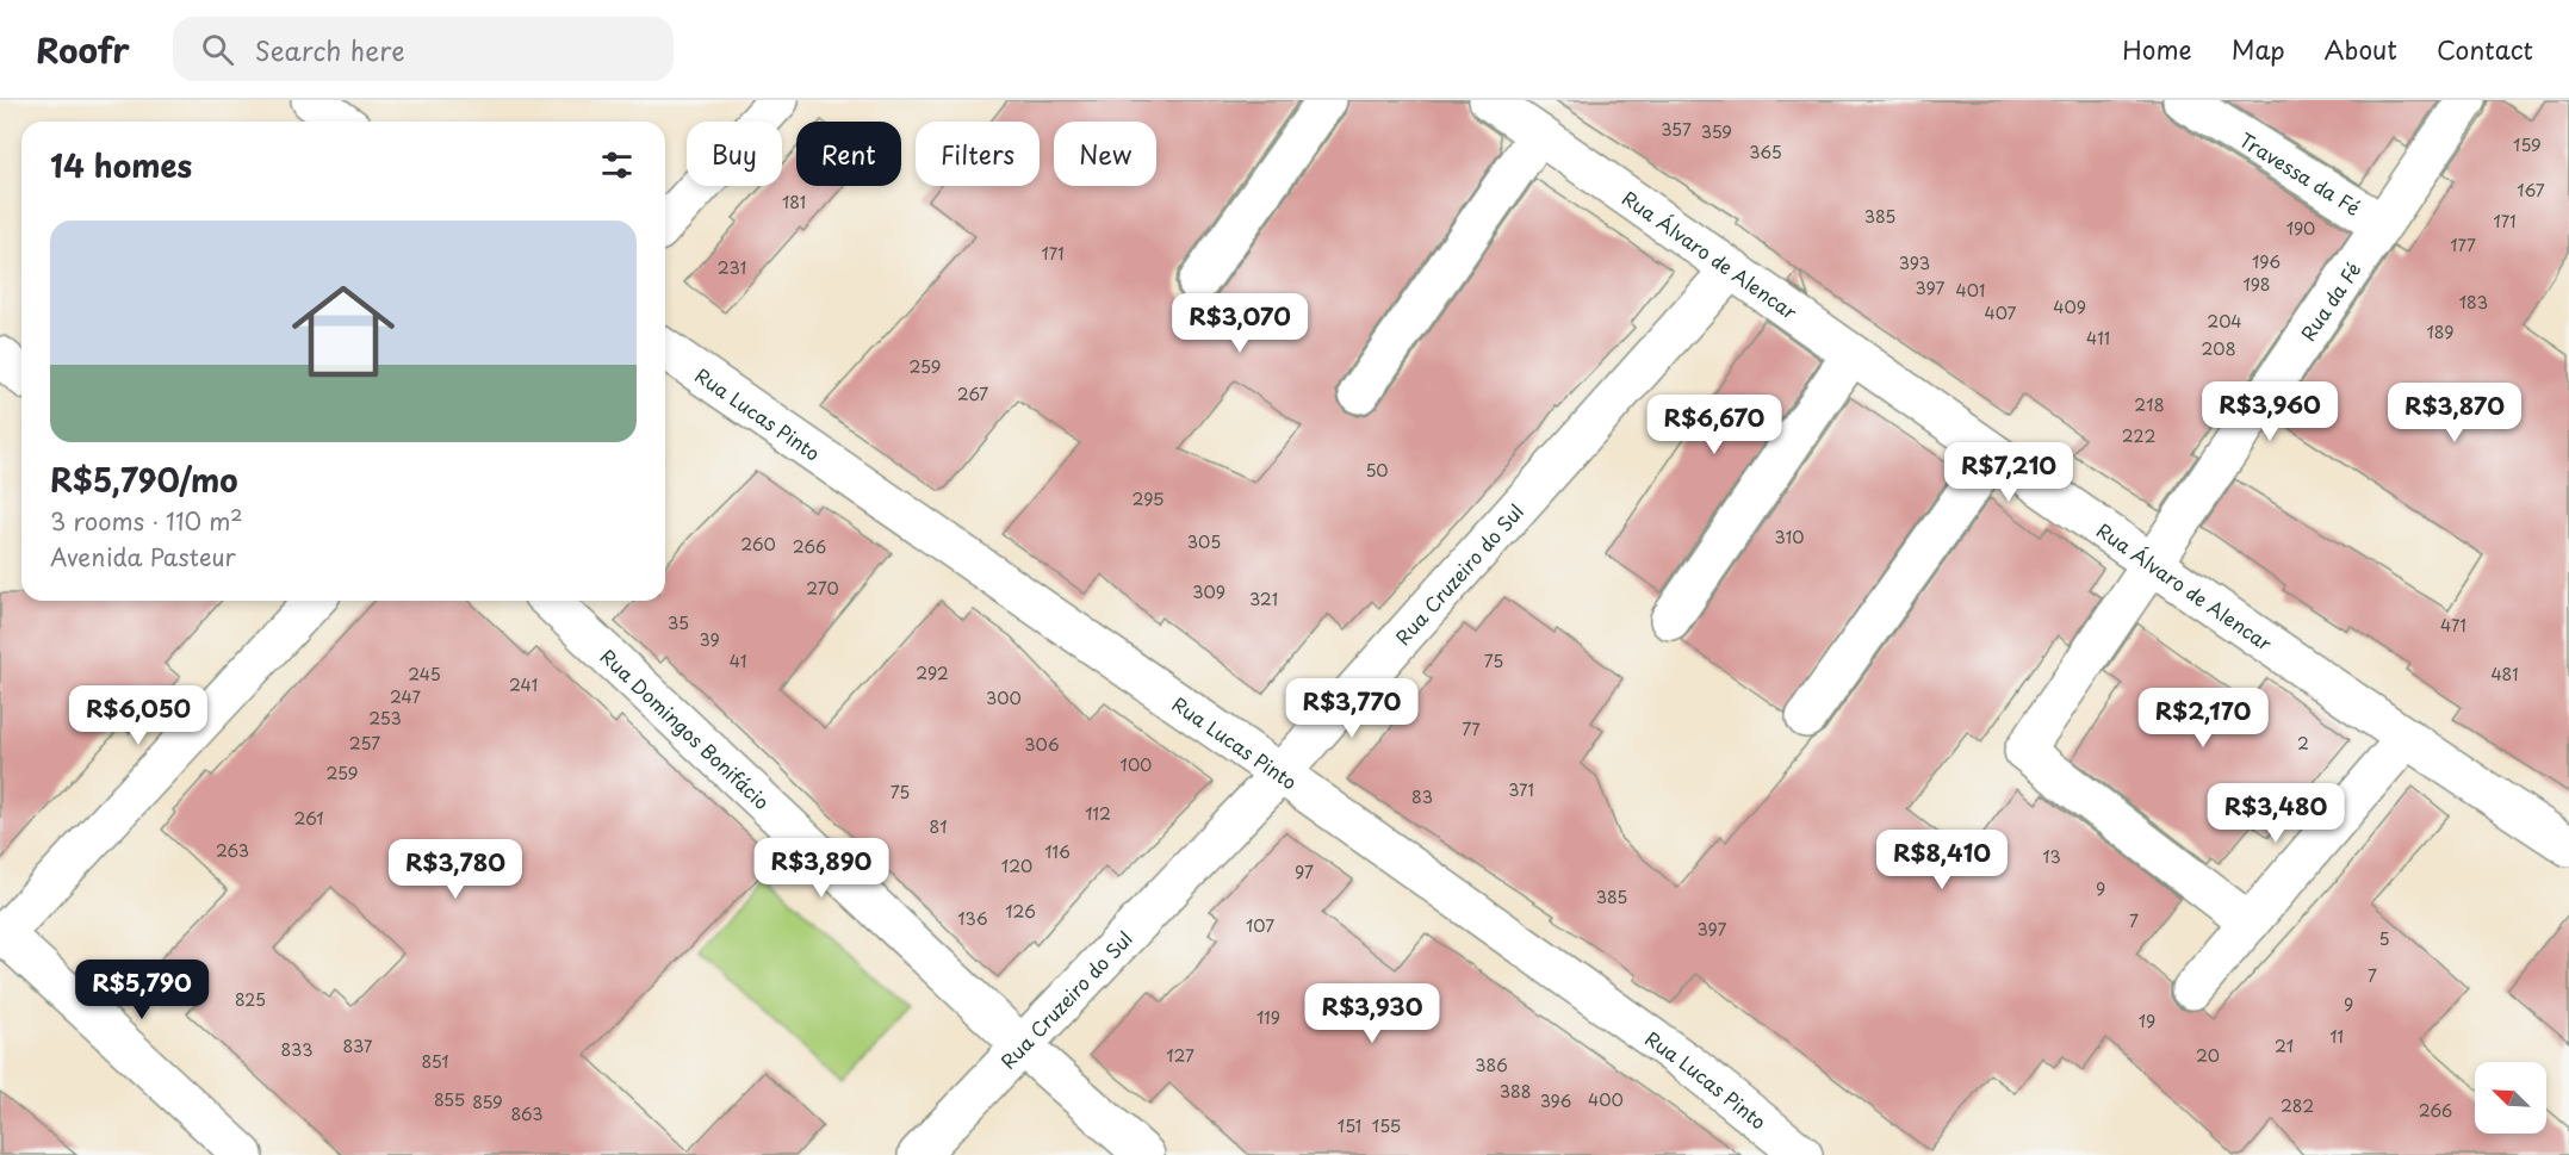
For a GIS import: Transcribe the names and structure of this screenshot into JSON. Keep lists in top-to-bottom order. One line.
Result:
{"streets":{"street":["Travessa da Fé","Rua Álvaro de Alencar","Rua da Fé","Rua Lucas Pinto","Rua Cruzeiro do Sul","Rua Domingos Bonifácio"]},"crossings":[["Travessa da Fé","Rua da Fé"],["Rua Álvaro de Alencar","Rua da Fé"],["Rua Álvaro de Alencar","Rua Cruzeiro do Sul"],["Rua Lucas Pinto","Rua Cruzeiro do Sul"],["Rua Cruzeiro do Sul","Rua Domingos Bonifácio"]],"house_numbers":["357","359","159","365","167","181","385","171","190","177","171","196","393","231","198","397","401","183","409","407","204","189","411","208","259","267","218","222","50","295","310","305","260","266","270","309","321","35","471","39","41","75","292","245","481","241","247","300","253","77","257","2","306","100","259","371","75","83","112","261","81","263","116","13","120","97","9","385","126","136","7","107","397","5","7","825","9","119","19","11","837","21","833","127","20","851","386","388","855","400","396","859","282","266","863","151","155"],"north":"top left","page":{"header":"Roofr","search":"Search here","nav":["Home","Map","About","Contact"],"chip":["Buy","Rent","Filters","New"],"heading":"14 homes","list":[{"name":"R$5,790/mo","note":"3 rooms · 110 m² · Avenida Pasteur"}],"price":["R$3,070","R$3,960","R$3,870","R$6,670","R$7,210","R$3,770","R$6,050","R$2,170","R$3,480","R$8,410","R$3,890","R$3,780","R$5,790","R$3,930"]}}
